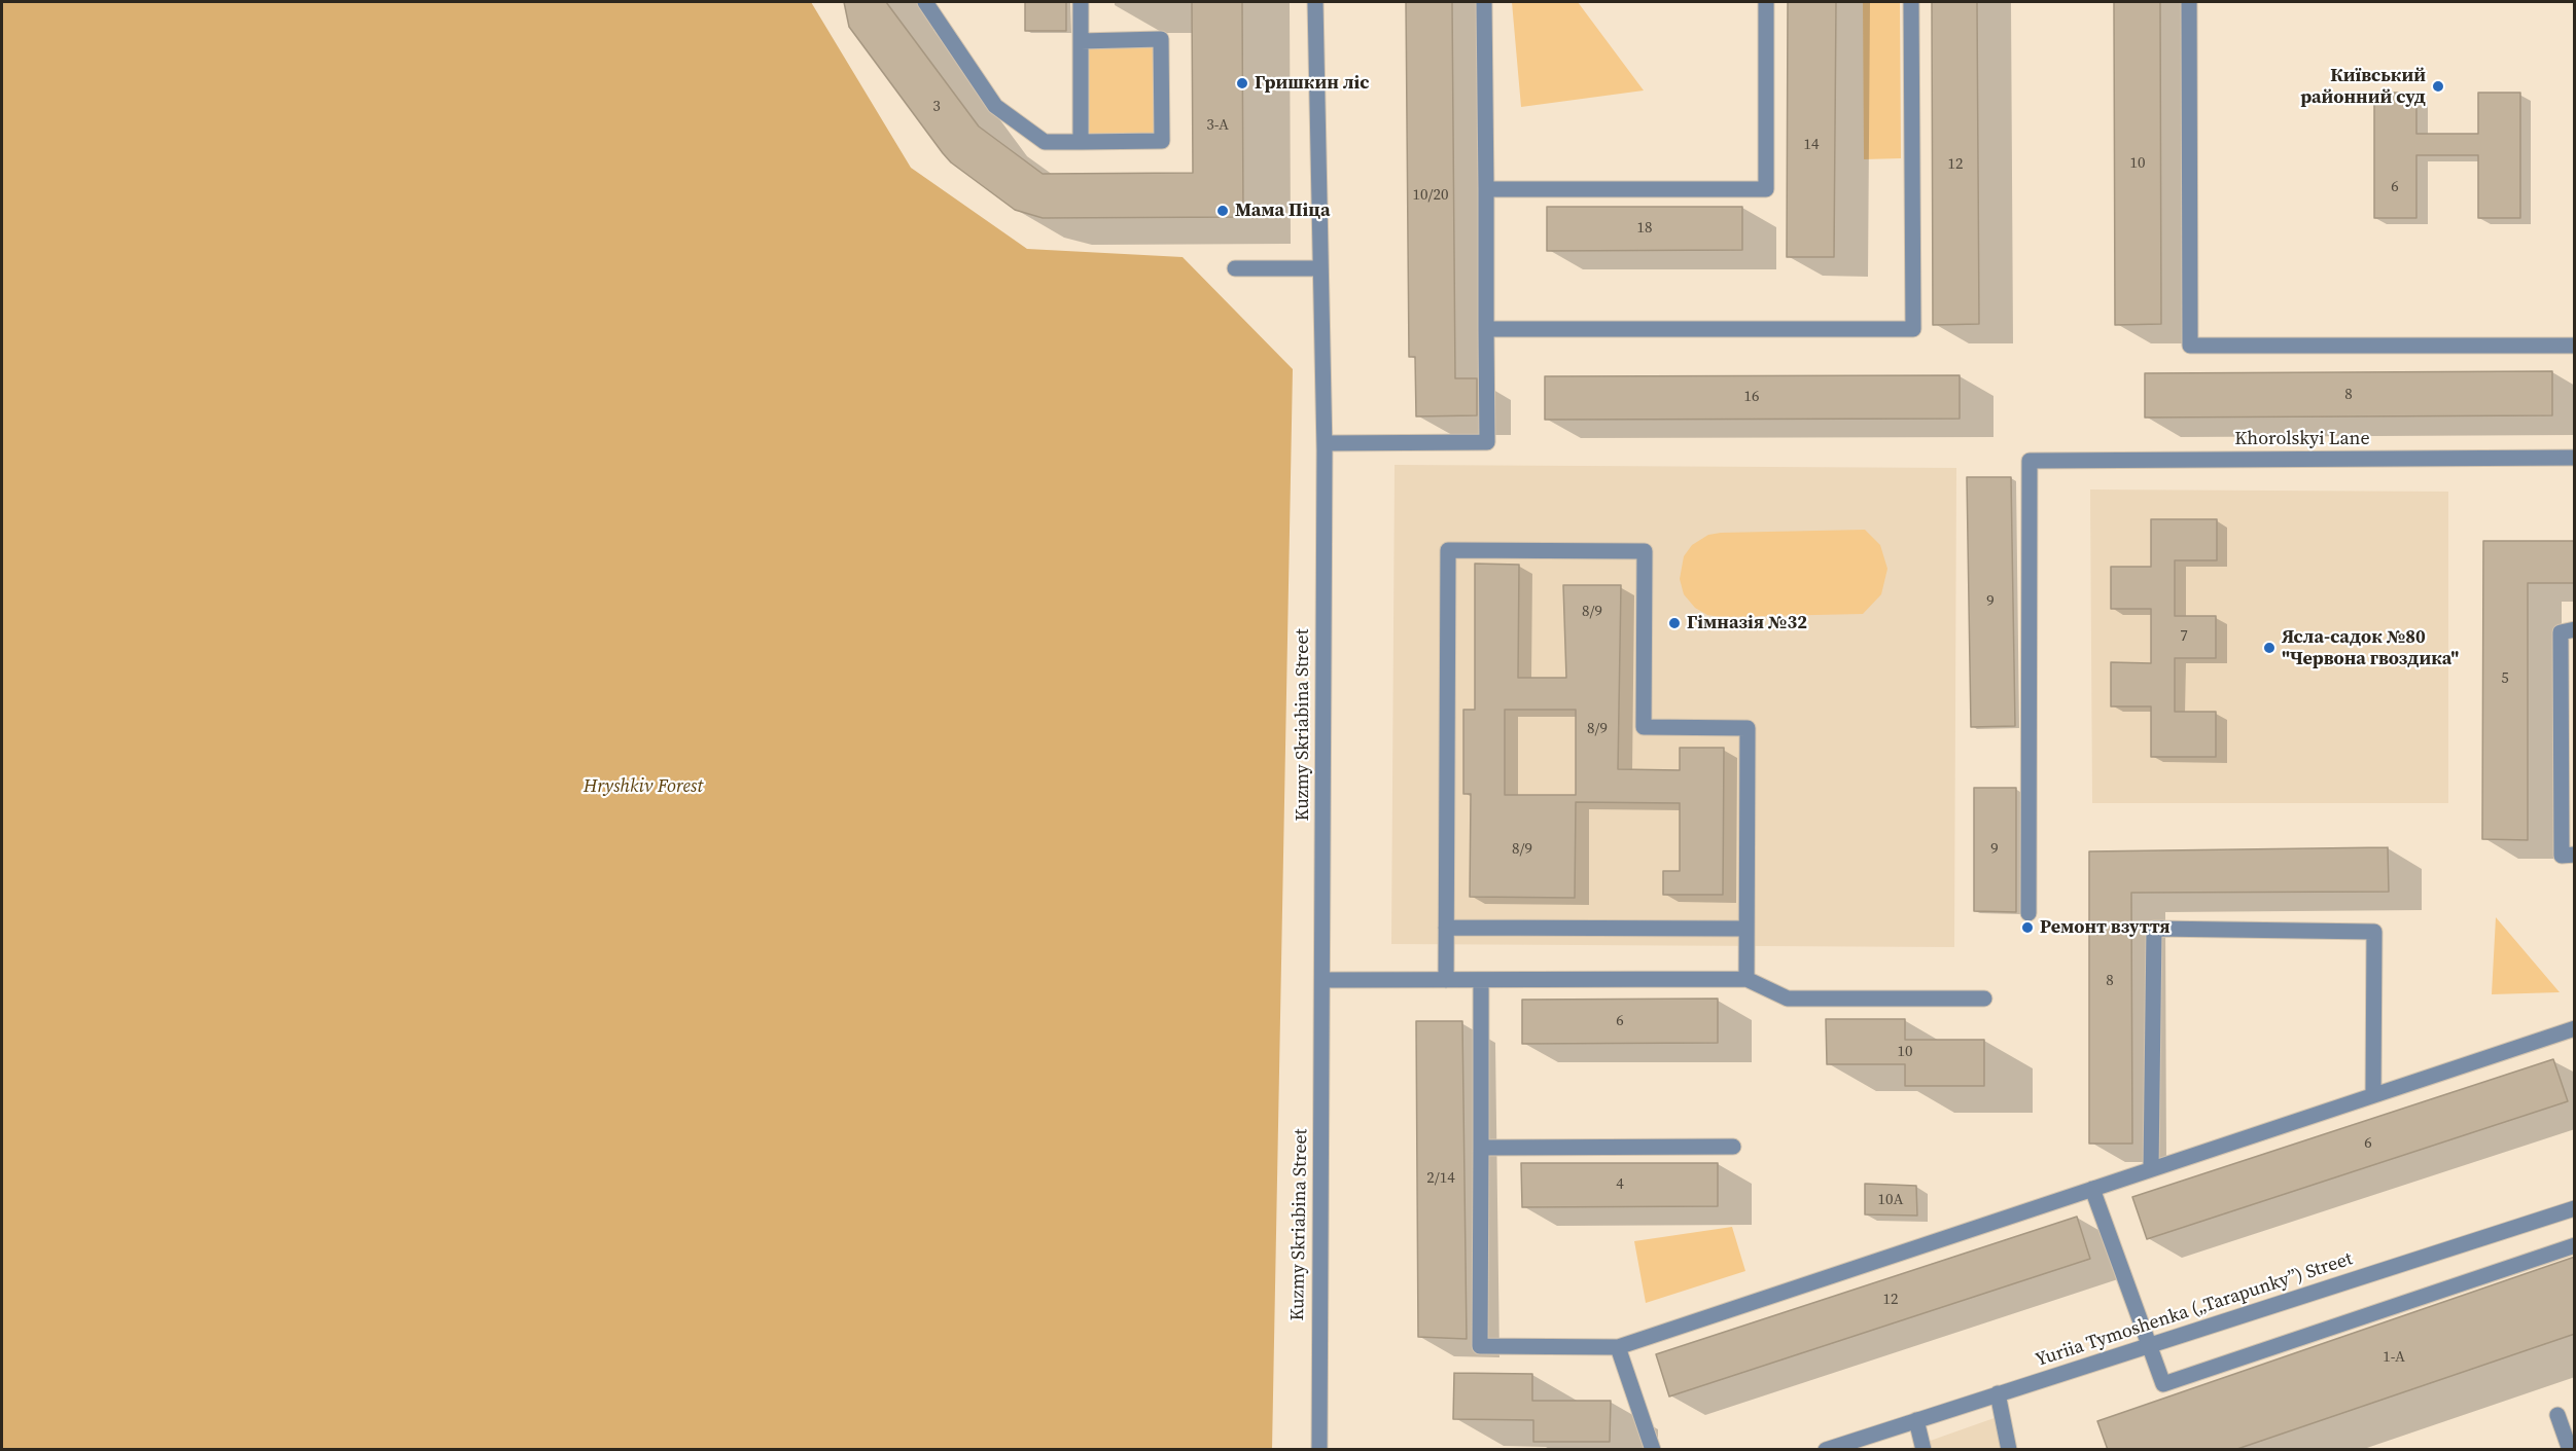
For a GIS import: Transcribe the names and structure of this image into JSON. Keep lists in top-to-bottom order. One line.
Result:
{"streets":{"street":["Khorolskyi Lane","Kuzmy Skriabina Street","Yuriia Tymoshenka („Tarapunky”) Street"]},"parks":["Hryshkiv Forest"],"places":["Гришкин ліс","Київський районний суд","Мама Піца","Гімназія №32","Ясла-садок №80 \"Червона гвоздика\"","Ремонт взуття"],"house_numbers":["3","3-А","14","10","12","6","10/20","18","8","16","9","8/9","7","5","8/9","8/9","9","8","6","10","6","2/14","4","10А","12","1-А"]}
